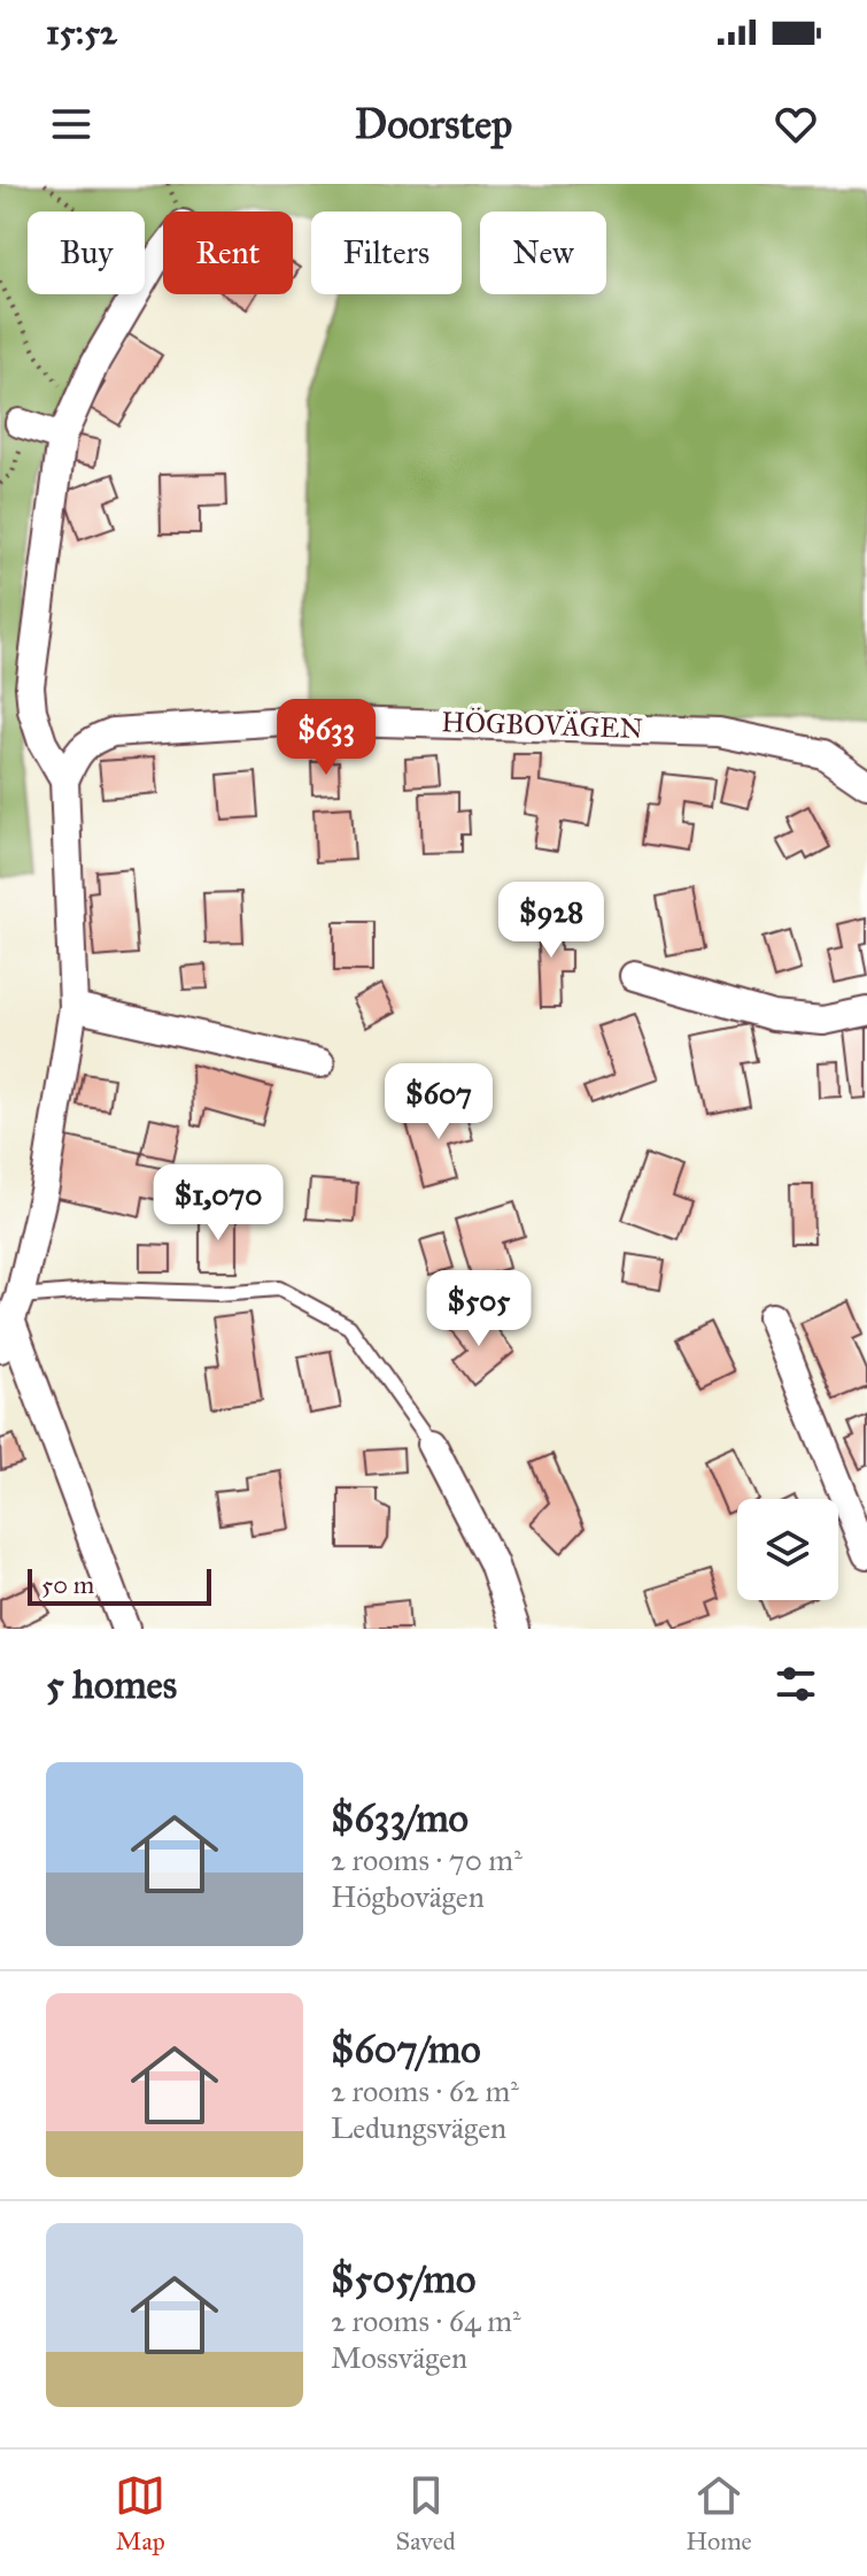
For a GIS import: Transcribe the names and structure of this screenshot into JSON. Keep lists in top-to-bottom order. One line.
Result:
{"streets":{"street":["HÖGBOVÄGEN"]},"scale_bar":"50 m","page":{"status":"15:52","header":"Doorstep","chip":["Buy","Rent","Filters","New"],"price":["$633","$928","$607","$1,070","$505"],"scale":"50 m","heading":"5 homes","list":[{"name":"$633/mo","note":"2 rooms · 70 m² · Högbovägen"},{"name":"$607/mo","note":"2 rooms · 62 m² · Ledungsvägen"},{"name":"$505/mo","note":"2 rooms · 64 m² · Mossvägen"}],"tabs":["Map","Saved","Home"]}}
